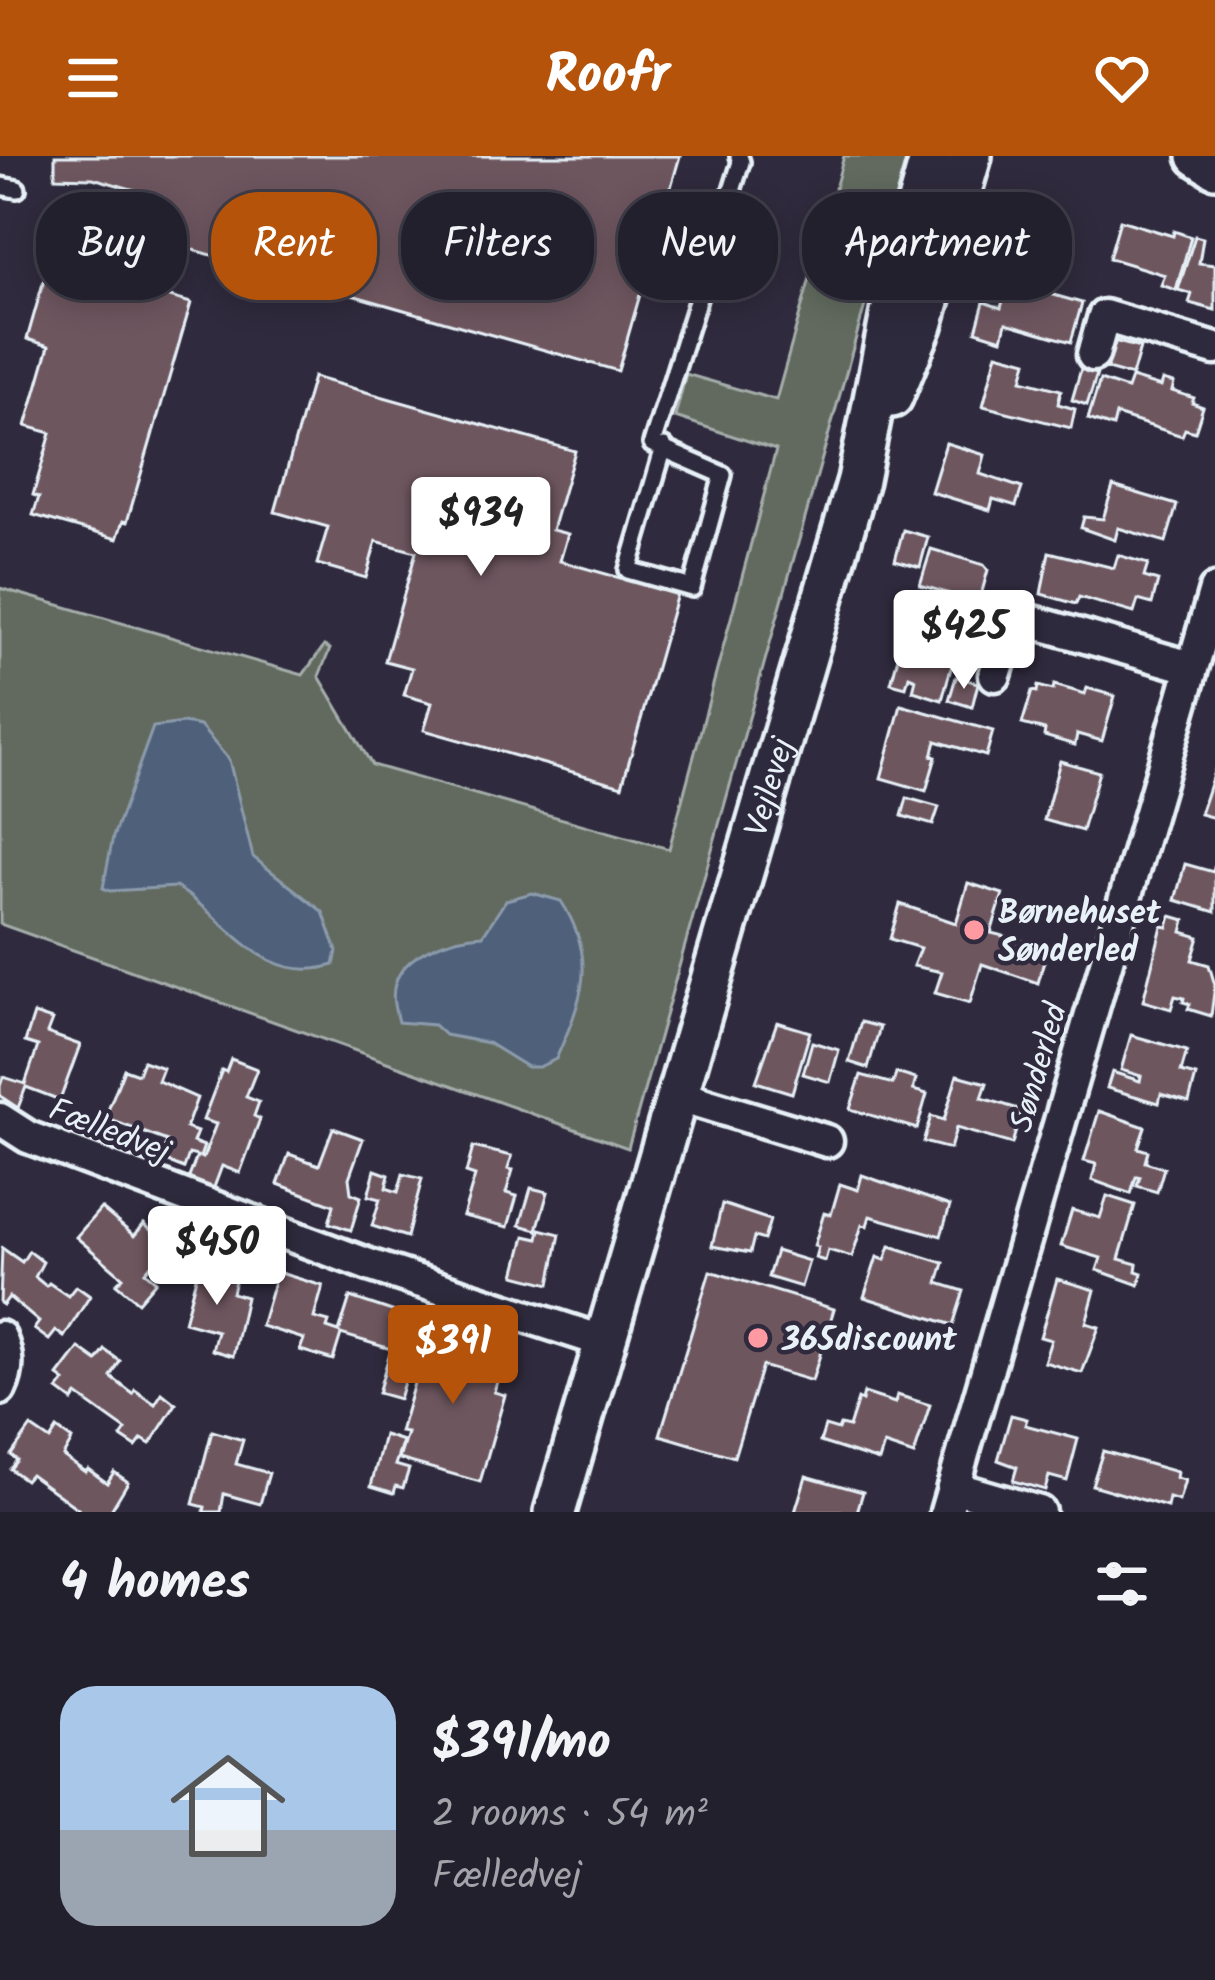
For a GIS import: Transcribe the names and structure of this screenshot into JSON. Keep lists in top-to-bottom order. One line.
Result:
{"streets":{"street":["Vejlevej","Sønderled","Fælledvej"]},"crossings":[["Vejlevej","Fælledvej"]],"places":["Børnehuset Sønderled","365discount"],"page":{"header":"Roofr","chip":["Buy","Rent","Filters","New","Apartment"],"price":["$934","$425","$450","$391"],"heading":"4 homes","list":[{"name":"$391/mo","note":"2 rooms · 54 m² · Fælledvej"}]}}
